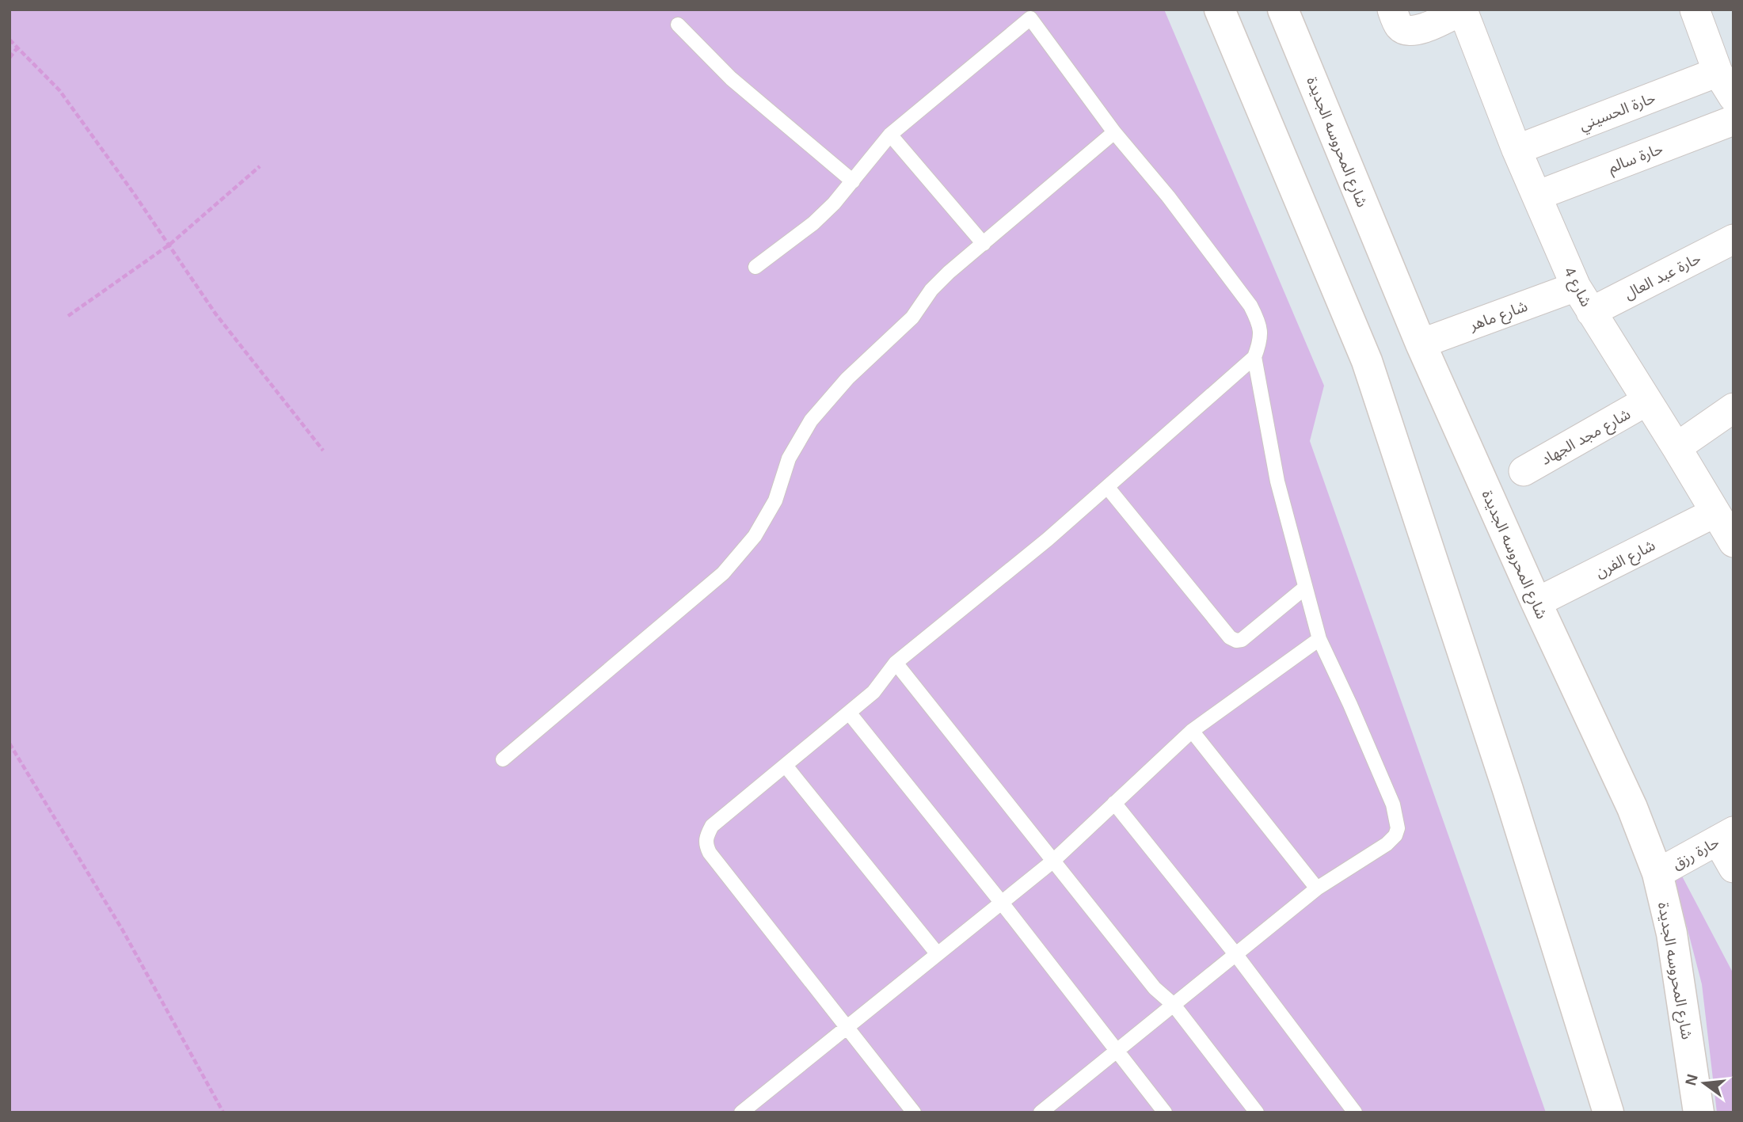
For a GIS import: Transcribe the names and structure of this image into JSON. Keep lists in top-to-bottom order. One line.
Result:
{"streets":{"main road":["شارع المحروسه الجديدة"],"street":["حارة الحسيني","حارة سالم","حارة عبد العال","شارع 4","شارع ماهر","شارع مجد الجهاد","شارع الفرن","حارة رزق"]},"crossings":[["حارة الحسيني","شارع 4"],["شارع المحروسه الجديدة","شارع ماهر"],["شارع المحروسه الجديدة","شارع الفرن"],["شارع المحروسه الجديدة","حارة رزق"],["حارة سالم","شارع 4"],["حارة عبد العال","شارع 4"],["شارع 4","شارع ماهر"],["شارع 4","شارع مجد الجهاد"],["شارع 4","شارع الفرن"]],"north":"left"}
